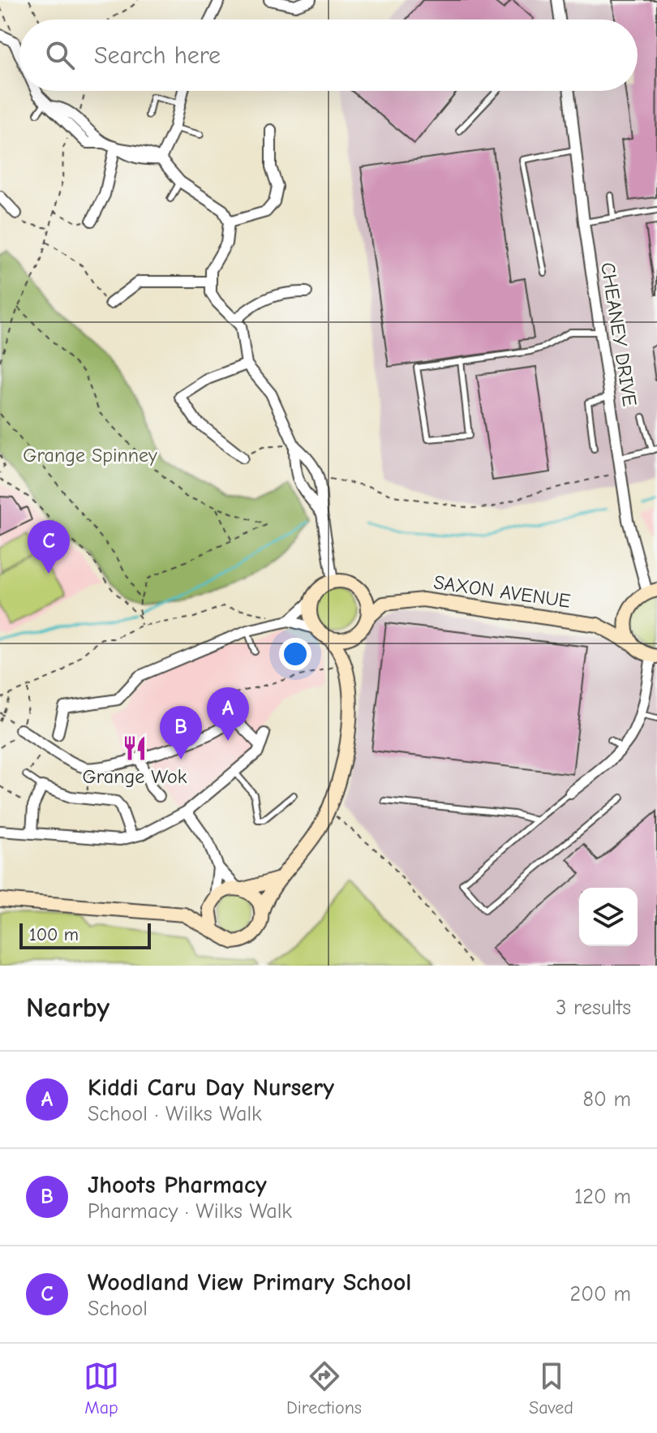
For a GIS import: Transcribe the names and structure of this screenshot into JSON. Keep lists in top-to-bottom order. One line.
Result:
{"streets":{"street":["CHEANEY DRIVE","SAXON AVENUE"]},"parks":["Grange Spinney"],"places":{"restaurant":["Grange Wok"]},"scale_bar":"100 m","page":{"search":"Search here","pins":["C","A","B"],"scale":"100 m","heading":["Nearby","3 results"],"list":[{"mark":"A","name":"Kiddi Caru Day Nursery","note":"School · Wilks Walk","value":"80 m"},{"mark":"B","name":"Jhoots Pharmacy","note":"Pharmacy · Wilks Walk","value":"120 m"},{"mark":"C","name":"Woodland View Primary School","note":"School","value":"200 m"}],"nav":["Map","Directions","Saved"]}}
